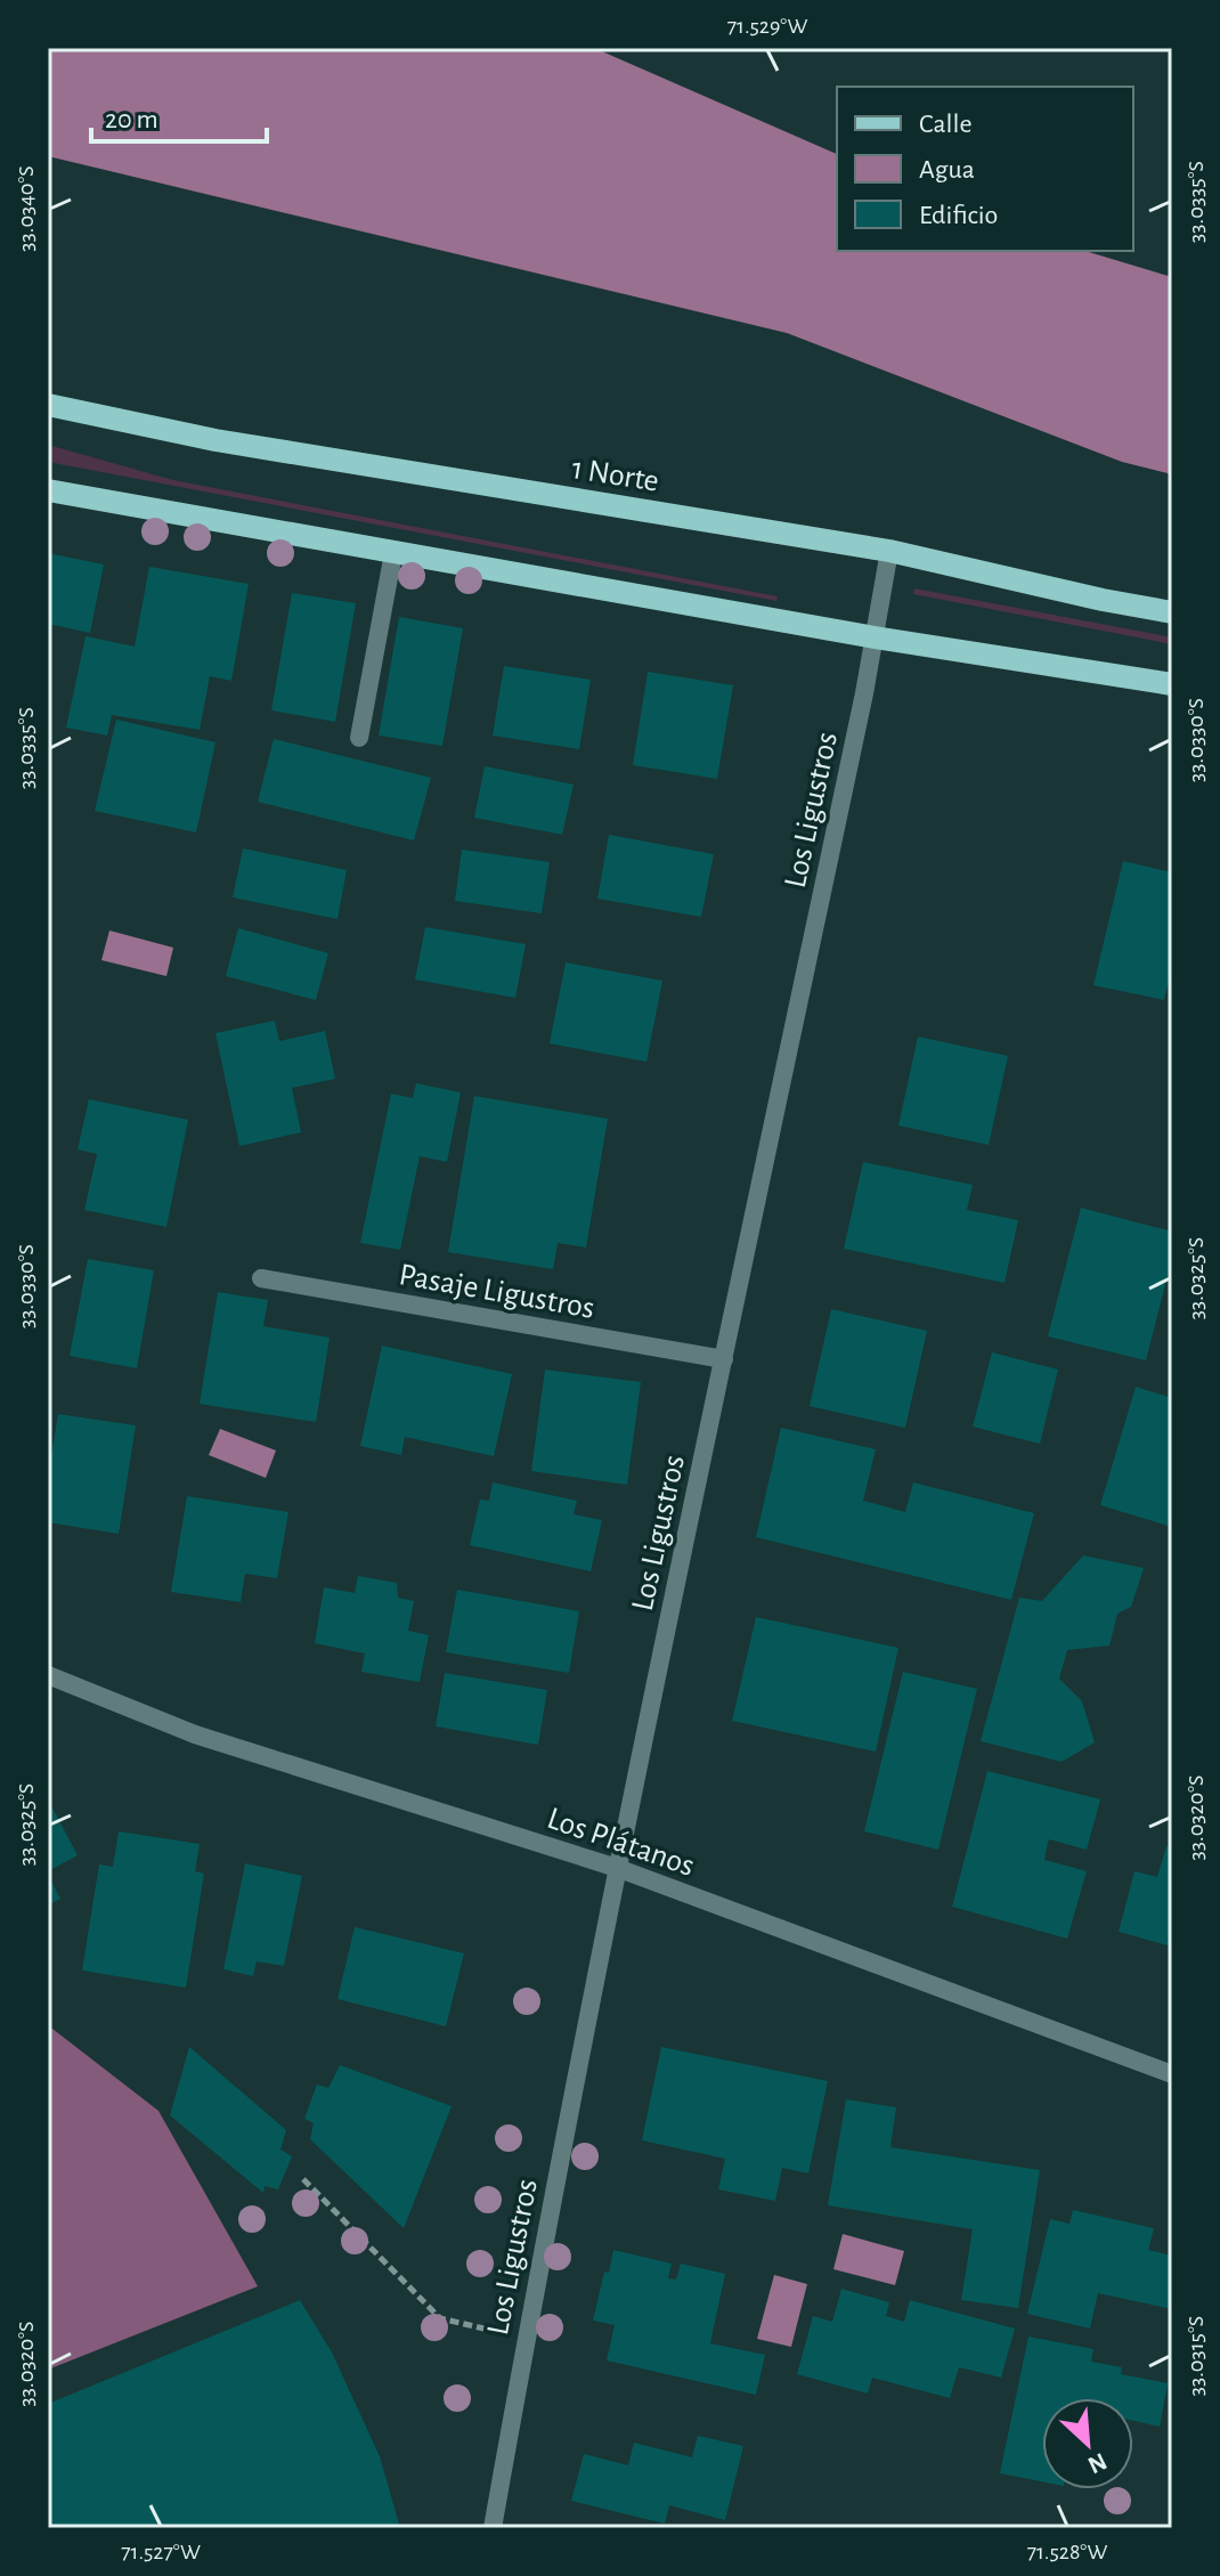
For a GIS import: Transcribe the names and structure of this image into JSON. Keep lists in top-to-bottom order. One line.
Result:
{"streets":{"main road":["1 Norte"],"street":["Los Ligustros","Pasaje Ligustros","Los Plátanos"]},"crossings":[["1 Norte","Los Ligustros"],["Los Ligustros","Pasaje Ligustros"],["Los Ligustros","Los Plátanos"]],"legend":["Calle","Agua","Edificio"],"scale_bar":"20 m","north":"bottom right","coordinates":["71.529°W","33.0335°S","33.0340°S","33.0330°S","33.0325°S","33.0320°S","33.0315°S","71.527°W","71.528°W"]}
